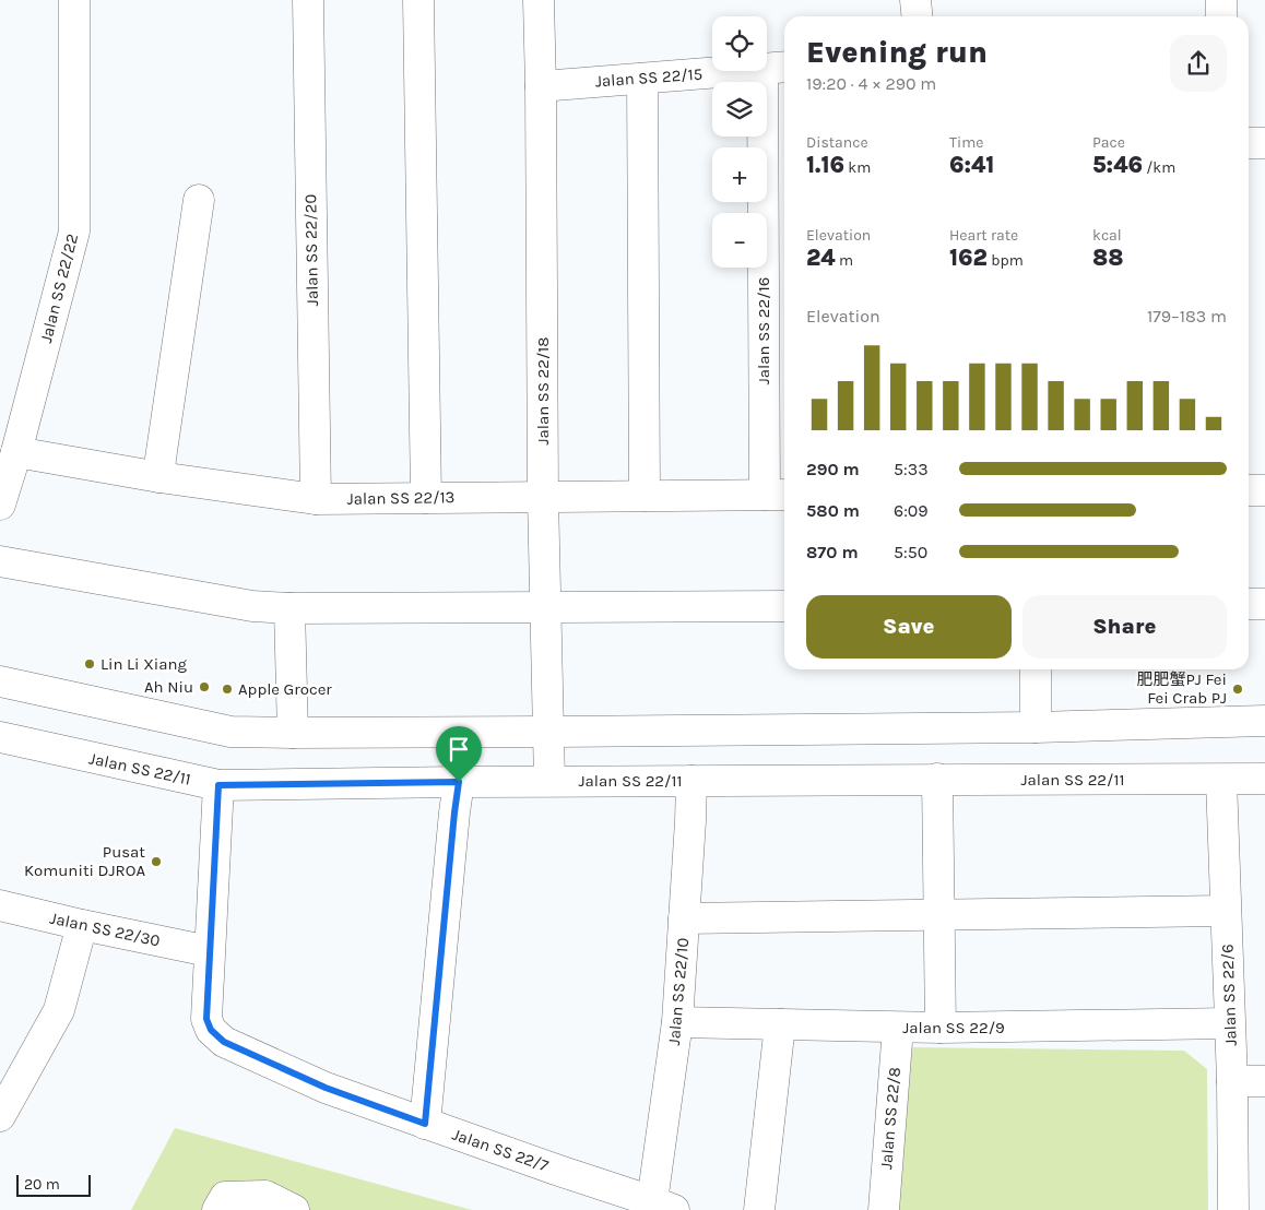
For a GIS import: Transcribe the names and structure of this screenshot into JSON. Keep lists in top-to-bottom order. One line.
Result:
{"streets":{"street":["Jalan SS 22/15","Jalan SS 22/20","Jalan SS 22/22","Jalan SS 22/16","Jalan SS 22/18","Jalan SS 22/13","Jalan SS 22/11","Jalan SS 22/30","Jalan SS 22/10","Jalan SS 22/6","Jalan SS 22/9","Jalan SS 22/8","Jalan SS 22/7"]},"crossings":[["Jalan SS 22/15","Jalan SS 22/16"],["Jalan SS 22/15","Jalan SS 22/18"],["Jalan SS 22/20","Jalan SS 22/13"],["Jalan SS 22/22","Jalan SS 22/13"],["Jalan SS 22/16","Jalan SS 22/13"],["Jalan SS 22/18","Jalan SS 22/13"],["Jalan SS 22/18","Jalan SS 22/11"],["Jalan SS 22/11","Jalan SS 22/10"],["Jalan SS 22/11","Jalan SS 22/6"],["Jalan SS 22/30","Jalan SS 22/7"],["Jalan SS 22/10","Jalan SS 22/9"],["Jalan SS 22/10","Jalan SS 22/7"],["Jalan SS 22/6","Jalan SS 22/9"],["Jalan SS 22/9","Jalan SS 22/8"]],"places":["Lin Li Xiang","Ah Niu","Apple Grocer","肥肥蟹PJ Fei Fei Crab PJ","Pusat Komuniti DJROA"],"scale_bar":"20 m","page":{"map_buttons":["+","−"],"heading":["Evening run","19:20 · 4 × 290 m"],"stats":[["Distance","1.16 km"],["Time","6:41"],["Pace","5:46 /km"],["Elevation","24 m"],["Heart rate","162 bpm"],["kcal","88"]],"chart":["Elevation","179–183 m"],"list":[{"name":"290 m","note":"5:33"},{"name":"580 m","note":"6:09"},{"name":"870 m","note":"5:50"}],"buttons":["Save","Share"],"scale":"20 m"}}
